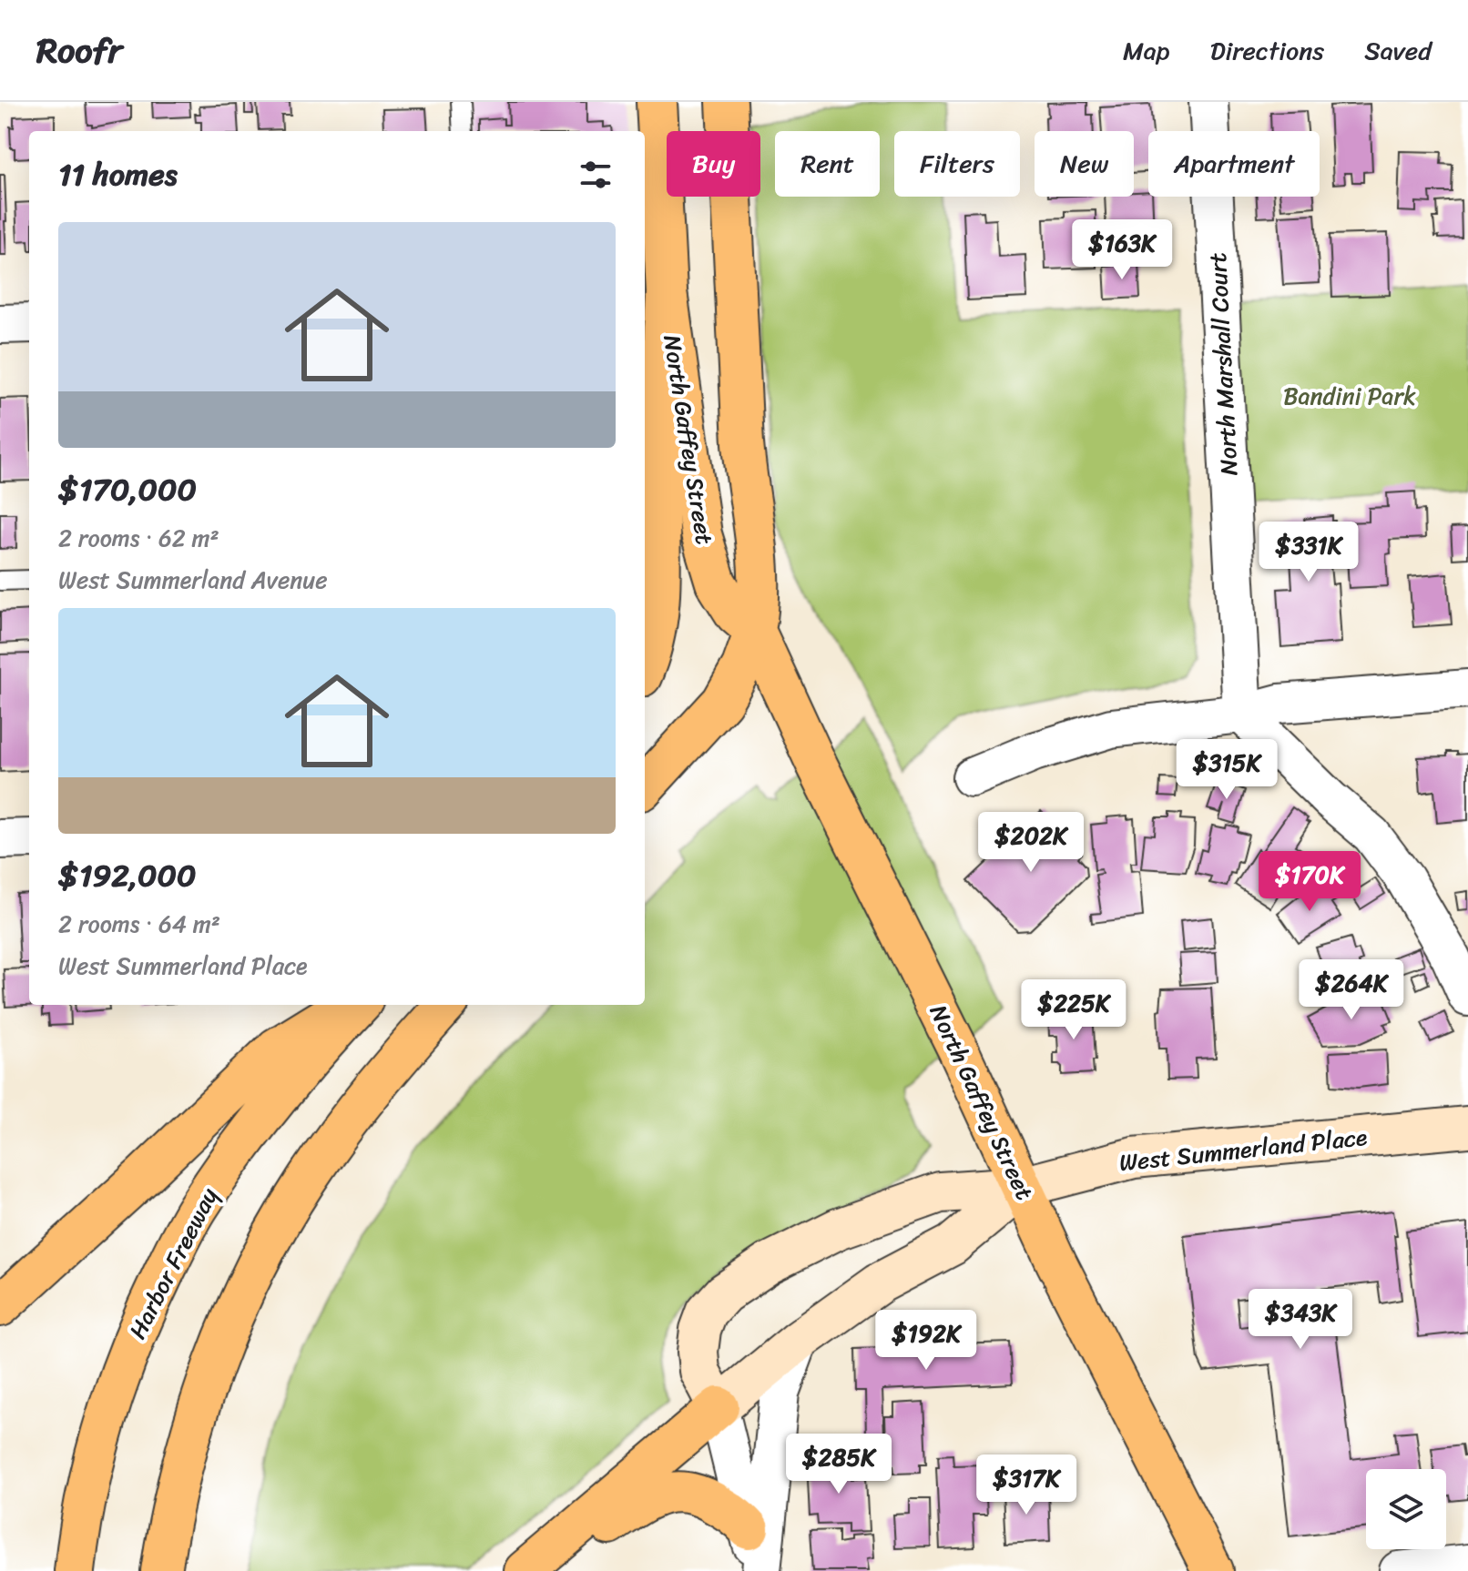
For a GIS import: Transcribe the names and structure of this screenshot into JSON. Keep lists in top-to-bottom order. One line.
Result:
{"streets":{"main road":["North Gaffey Street","West Summerland Place","Harbor Freeway"],"street":["North Marshall Court"]},"crossings":[["North Gaffey Street","West Summerland Place"]],"parks":["Bandini Park"],"page":{"header":"Roofr","nav":["Map","Directions","Saved"],"chip":["Buy","Rent","Filters","New","Apartment"],"heading":"11 homes","list":[{"name":"$170,000","note":"2 rooms · 62 m² · West Summerland Avenue"},{"name":"$192,000","note":"2 rooms · 64 m² · West Summerland Place"}],"price":["$163K","$331K","$315K","$202K","$170K","$264K","$225K","$343K","$192K","$285K","$317K"]}}
